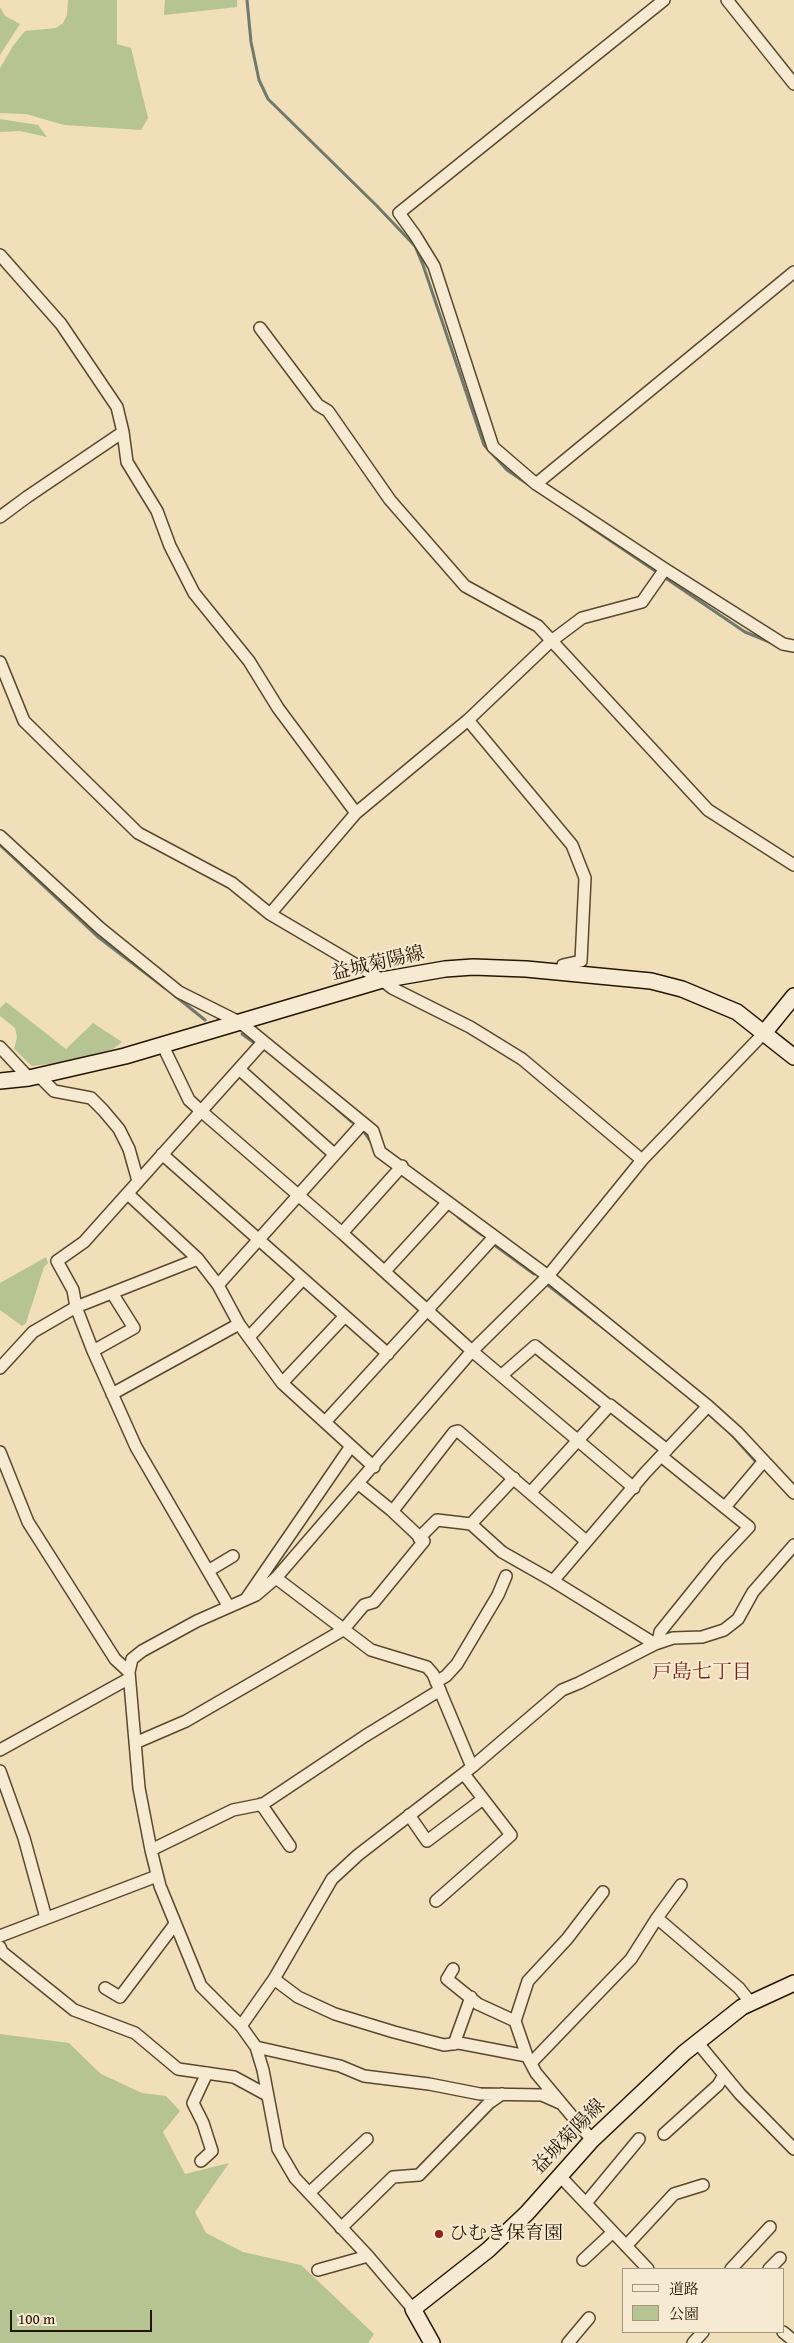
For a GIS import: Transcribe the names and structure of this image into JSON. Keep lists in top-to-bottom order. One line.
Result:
{"streets":{"main road":["益城菊陽線"]},"districts":["戸島七丁目"],"places":["ひむき保育園"],"legend":["道路","公園"],"scale_bar":"100 m"}
